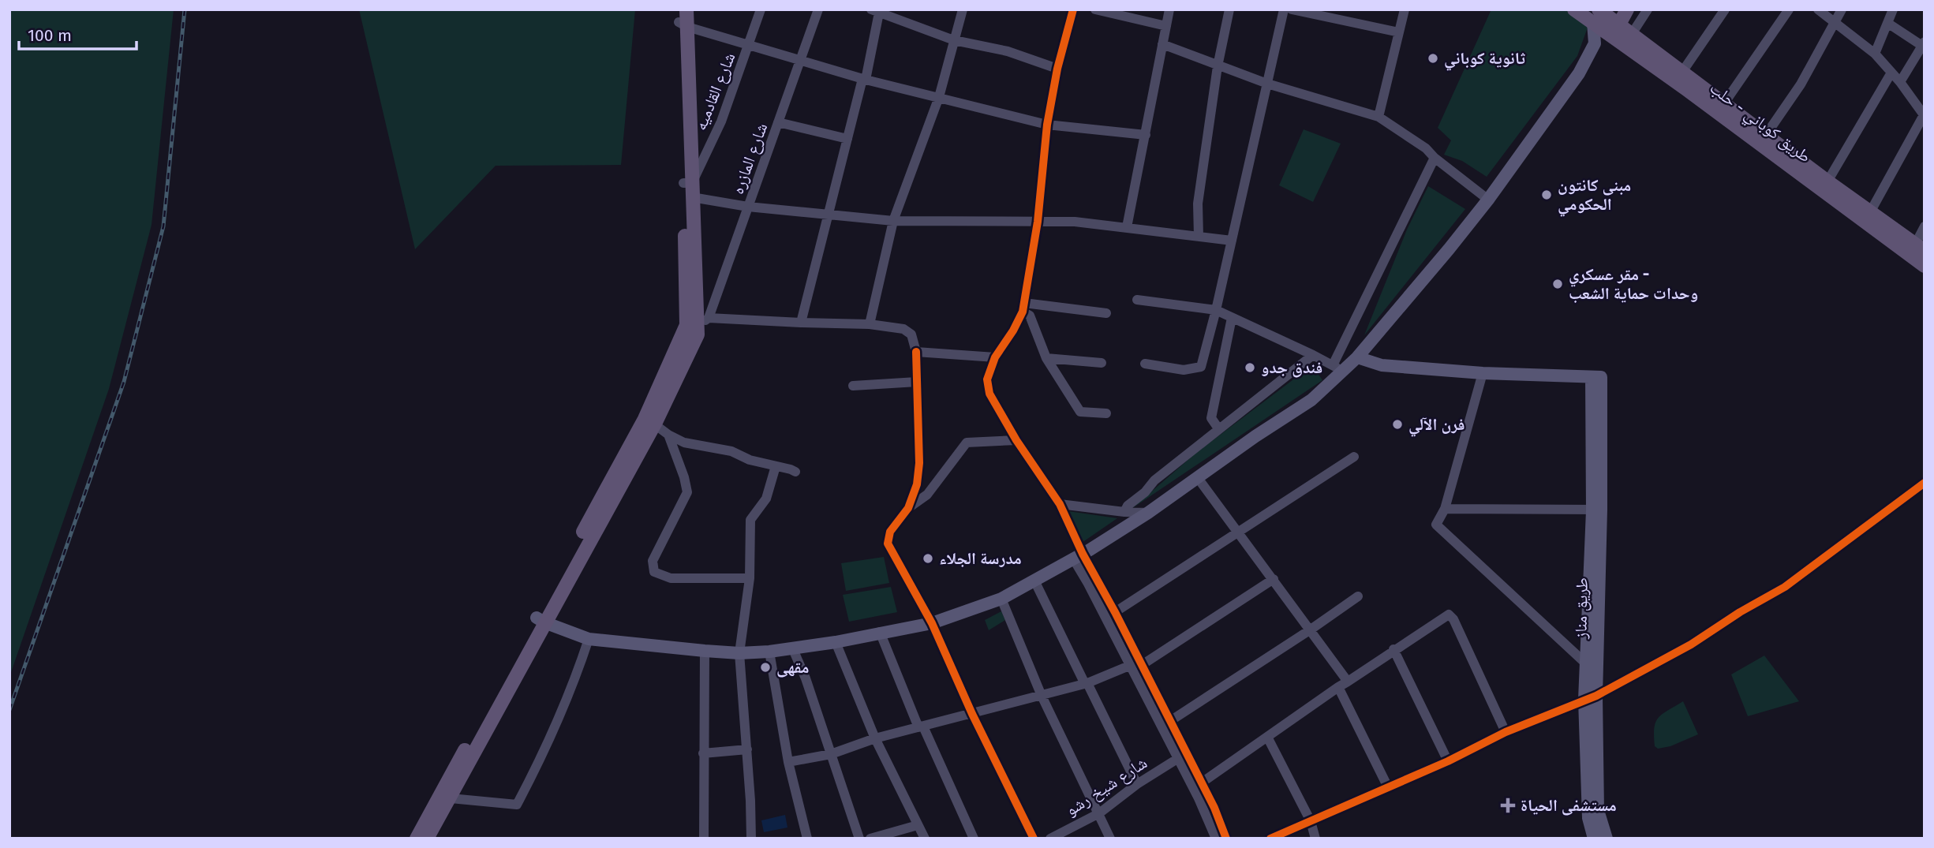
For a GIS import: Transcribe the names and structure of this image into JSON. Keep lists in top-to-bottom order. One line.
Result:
{"streets":{"main road":["طريق كوباني - حلب","طريق مناز"],"street":["شارع القادميه","شارع المازره","شارع شيخ رشو"]},"places":{"other":["ثانوية كوباني","مبنى كانتون الحكومي","مقر عسكري - وحدات حماية الشعب","فندق جدو","فرن الآلي","مدرسة الجلاء","مقهى"],"health":["مستشفى الحياة"]},"scale_bar":"100 m"}
